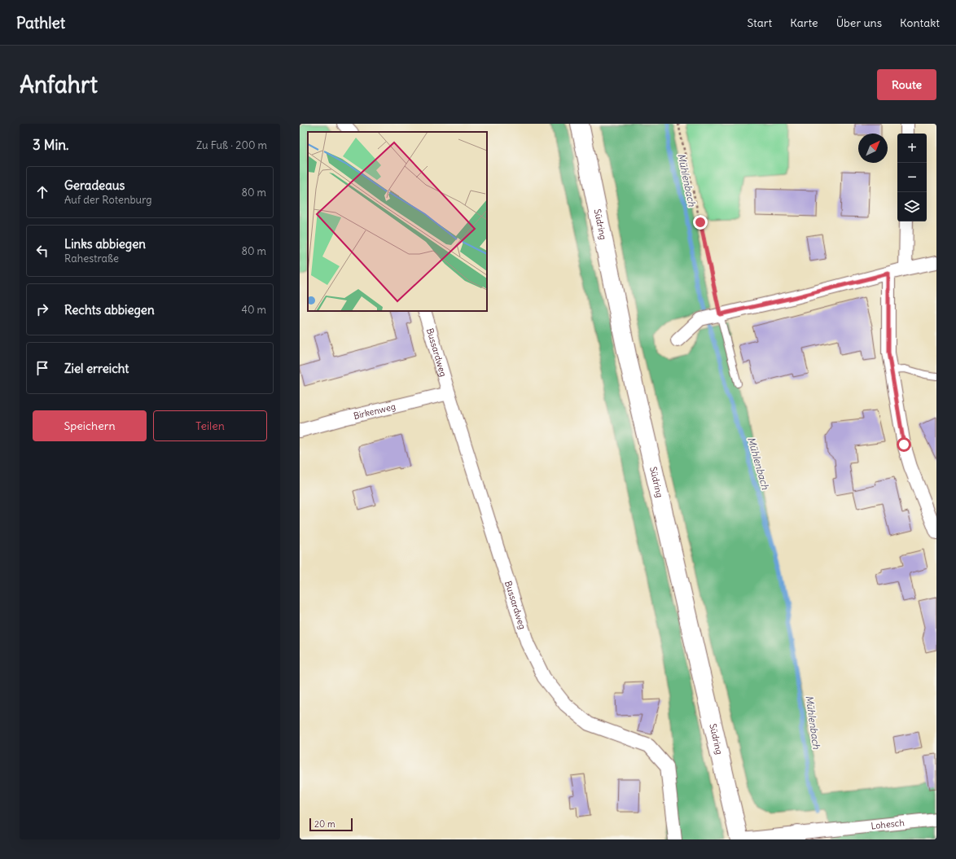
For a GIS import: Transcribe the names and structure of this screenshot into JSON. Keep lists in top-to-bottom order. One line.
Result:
{"streets":{"main road":["Südring"],"street":["Bussardweg","Birkenweg","Lohesch"]},"crossings":[["Südring","Lohesch"],["Bussardweg","Birkenweg"]],"water":["Mühlenbach"],"scale_bar":"20 m","north":"top right","page":{"header":"Pathlet","nav":["Start","Karte","Über uns","Kontakt"],"buttons":["Route",["Speichern","Teilen"]],"title":"Anfahrt","heading":["3 Min.","Zu Fuß · 200 m"],"map_buttons":["+","−"],"list":[["Geradeaus","Auf der Rotenburg","80 m"],["Links abbiegen","Rahestraße","80 m"],["Rechts abbiegen","40 m"],"Ziel erreicht"],"scale":"20 m"}}
